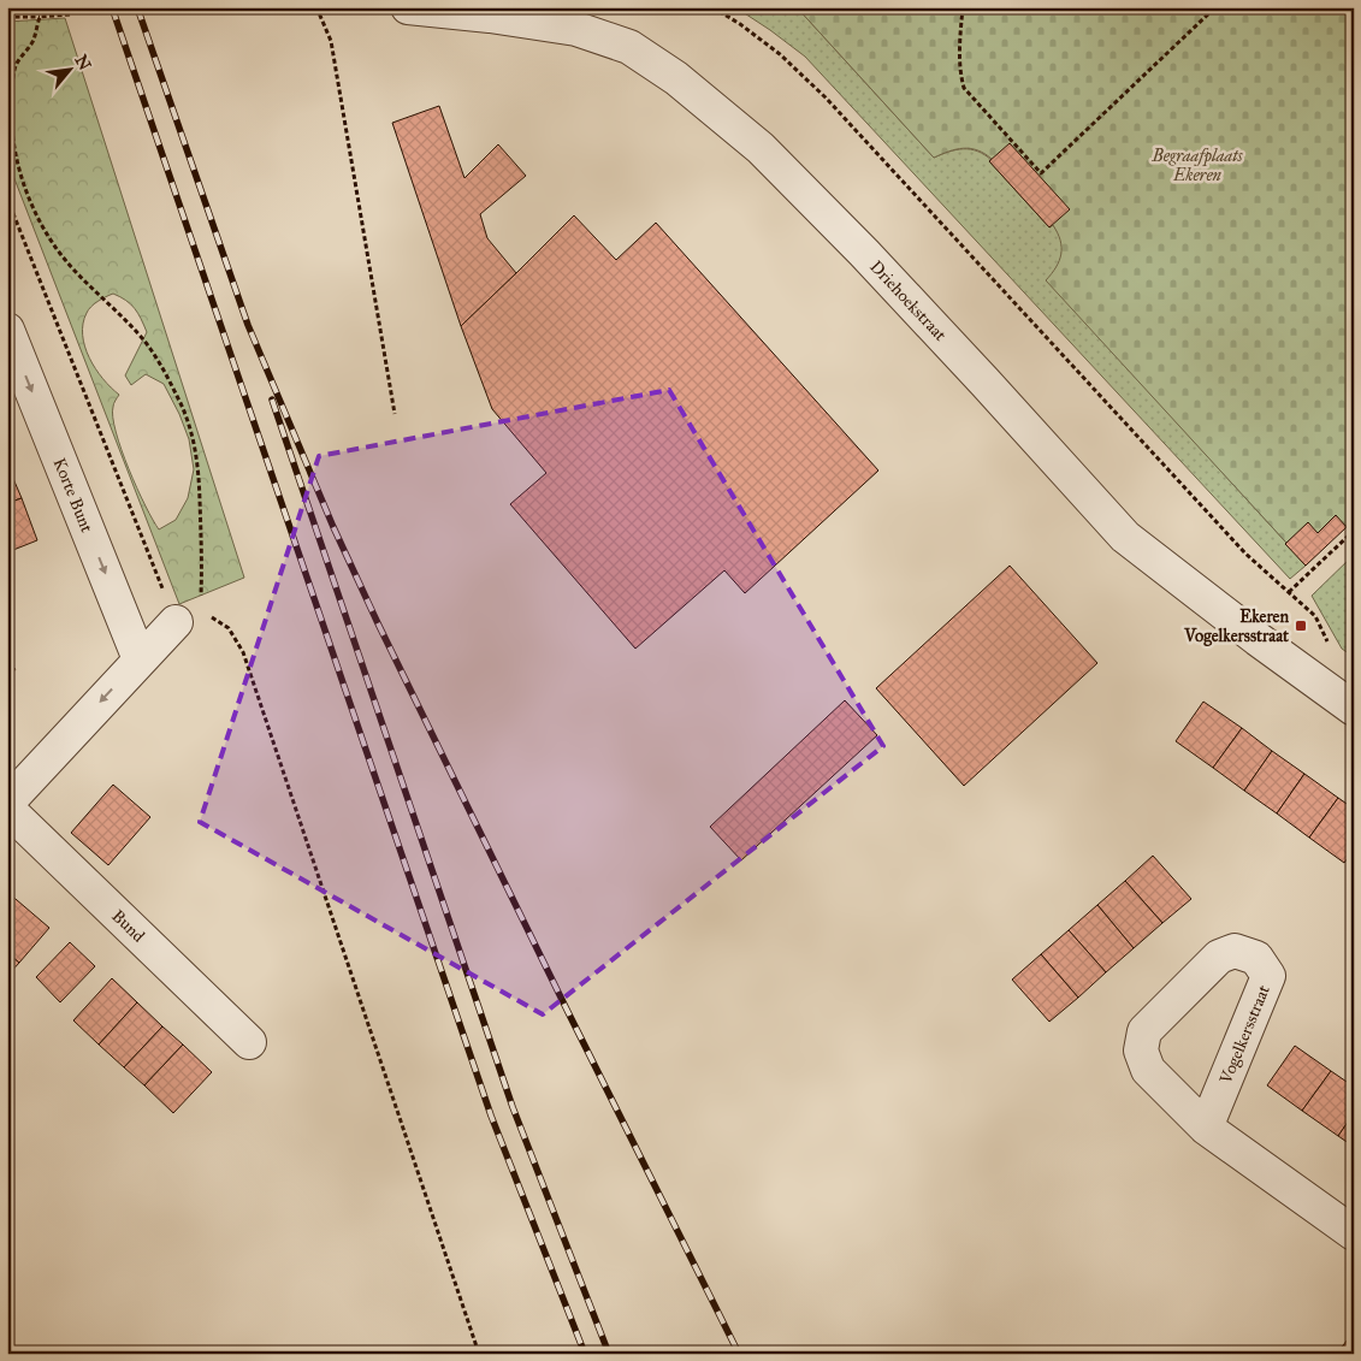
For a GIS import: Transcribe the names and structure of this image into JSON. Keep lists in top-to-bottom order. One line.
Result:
{"streets":{"street":["Driehoekstraat","Korte Bunt","Bund","Vogelkersstraat"]},"one_way":["Korte Bunt"],"parks":["Begraafplaats Ekeren"],"places":{"transit":["Ekeren Vogelkersstraat"]},"north":"top right"}
